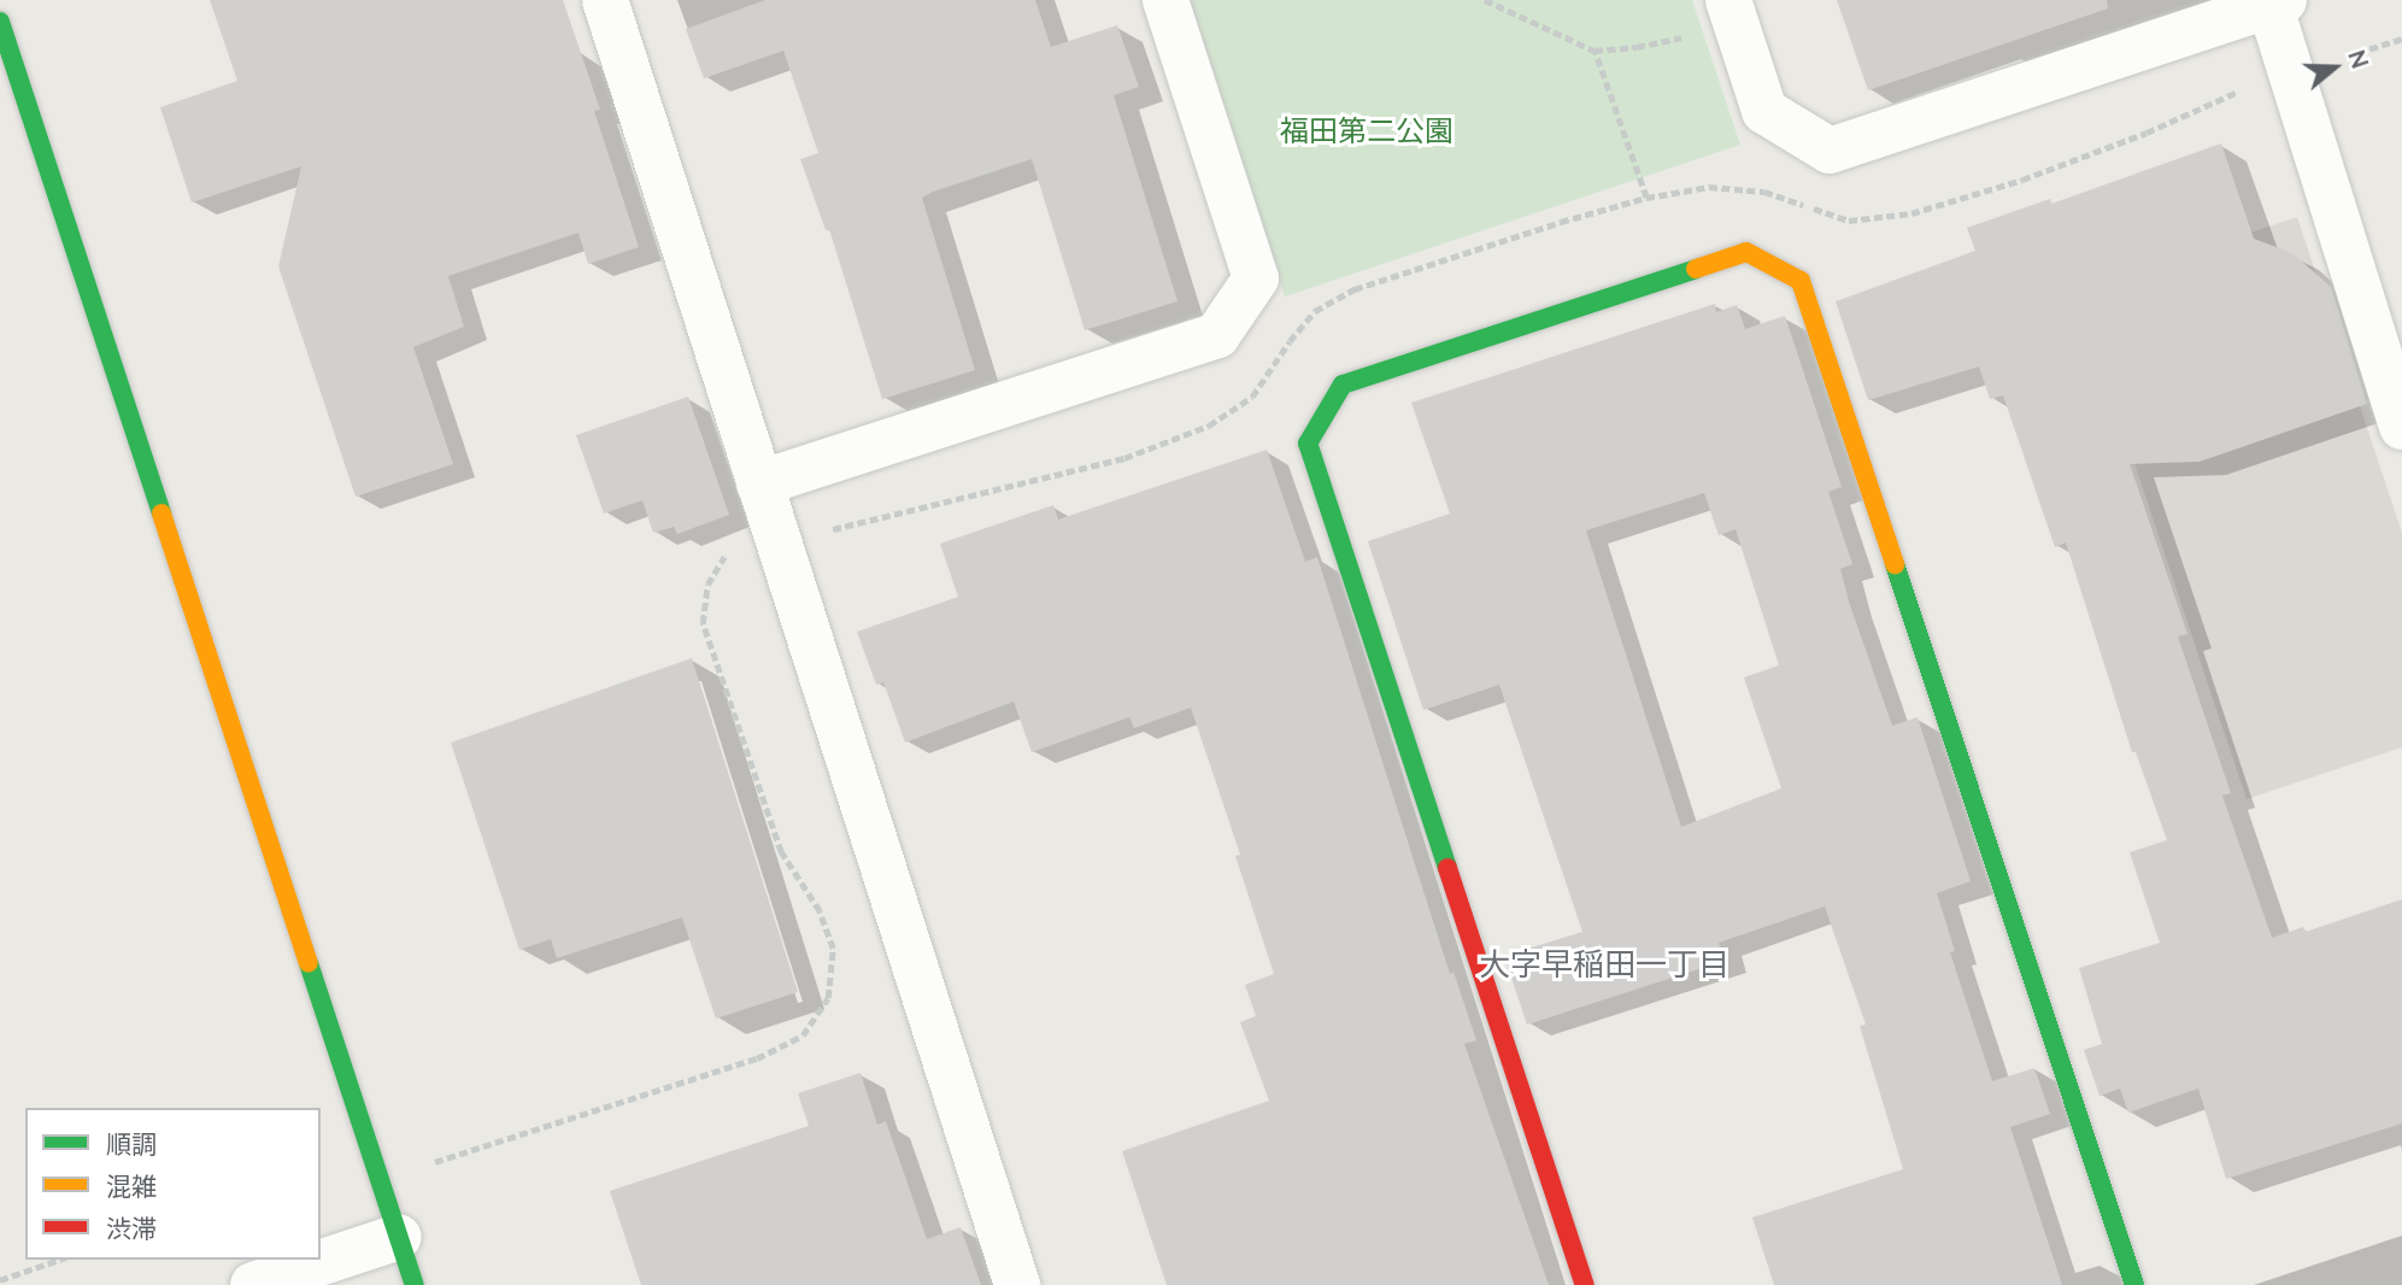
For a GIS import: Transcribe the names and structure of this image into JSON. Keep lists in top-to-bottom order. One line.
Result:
{"districts":["大字早稲田一丁目"],"parks":["福田第二公園"],"legend":["順調","混雑","渋滞"],"north":"right"}
